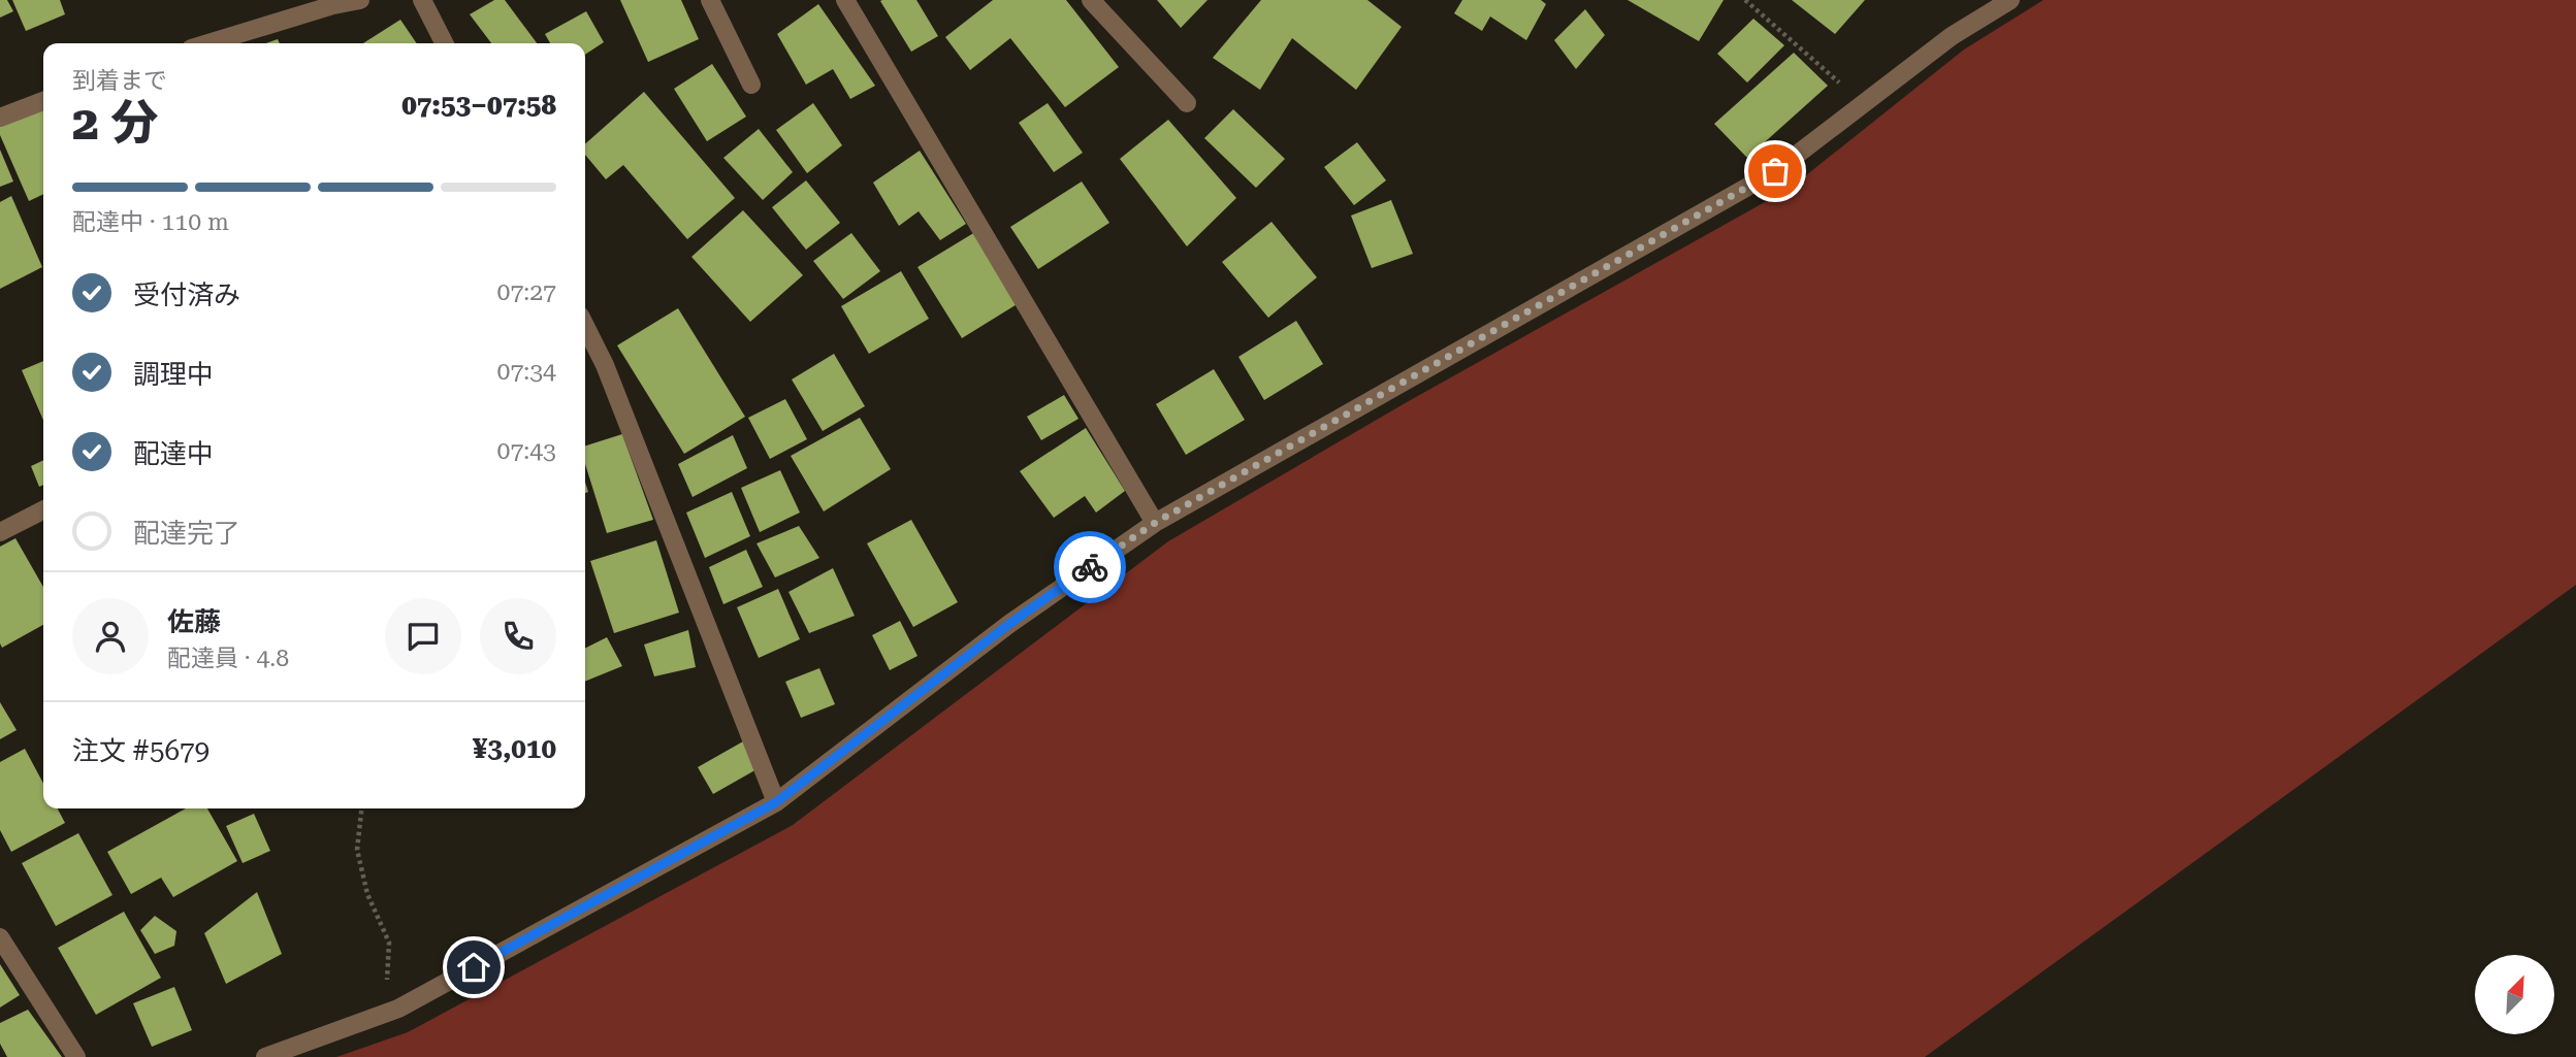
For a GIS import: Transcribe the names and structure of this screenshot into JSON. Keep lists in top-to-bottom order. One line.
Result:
{"north":"top right","page":{"heading":["2 分","到着まで","07:53–07:58"],"panel":["佐藤","配達員 · 4.8","注文 #5679","¥3,010"],"bar":"配達中 · 110 m","list":[["受付済み","07:27"],["調理中","07:34"],["配達中","07:43"],"配達完了"]}}
